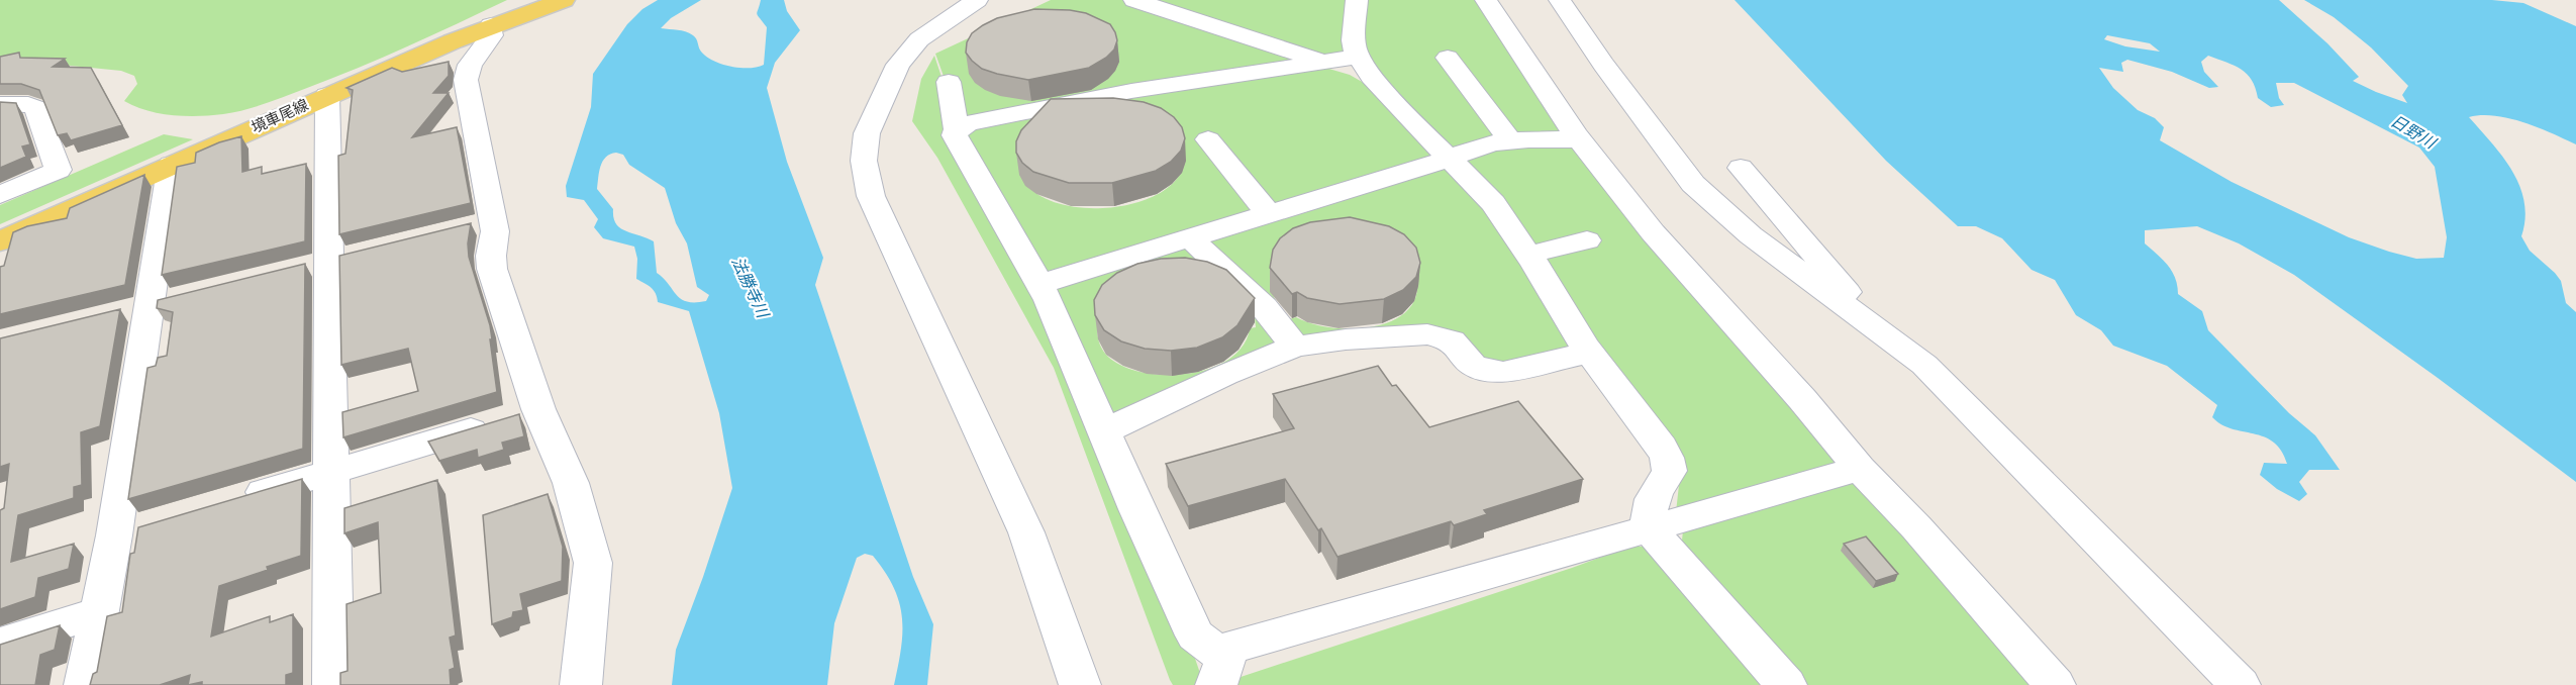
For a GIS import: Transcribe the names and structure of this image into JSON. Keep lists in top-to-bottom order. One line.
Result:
{"streets":{"main road":["境車尾線"]},"water":["日野川","法勝寺川"]}
